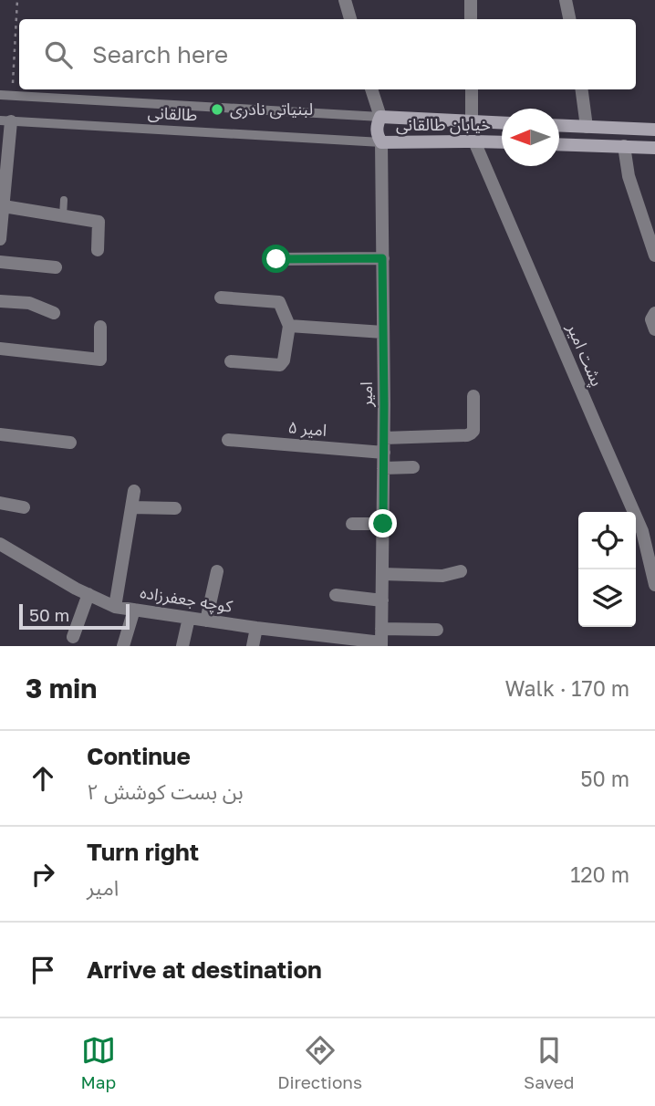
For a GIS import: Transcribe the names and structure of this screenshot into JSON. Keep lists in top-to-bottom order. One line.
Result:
{"streets":{"main road":["خیابان طالقانی"],"street":["طالقانی","پشت امیر","امیر","امیر ۵","کوچه جعفرزاده"]},"crossings":[["طالقانی","خیابان طالقانی"],["طالقانی","امیر"],["خیابان طالقانی","پشت امیر"],["خیابان طالقانی","امیر"],["امیر","امیر ۵"],["امیر","کوچه جعفرزاده"]],"places":["لبنیاتی نادری"],"scale_bar":"50 m","north":"left","page":{"search":"Search here","scale":"50 m","heading":["3 min","Walk · 170 m"],"list":[["Continue","بن بست کوشش ۲","50 m"],["Turn right","امیر","120 m"],"Arrive at destination"],"nav":["Map","Directions","Saved"]}}
